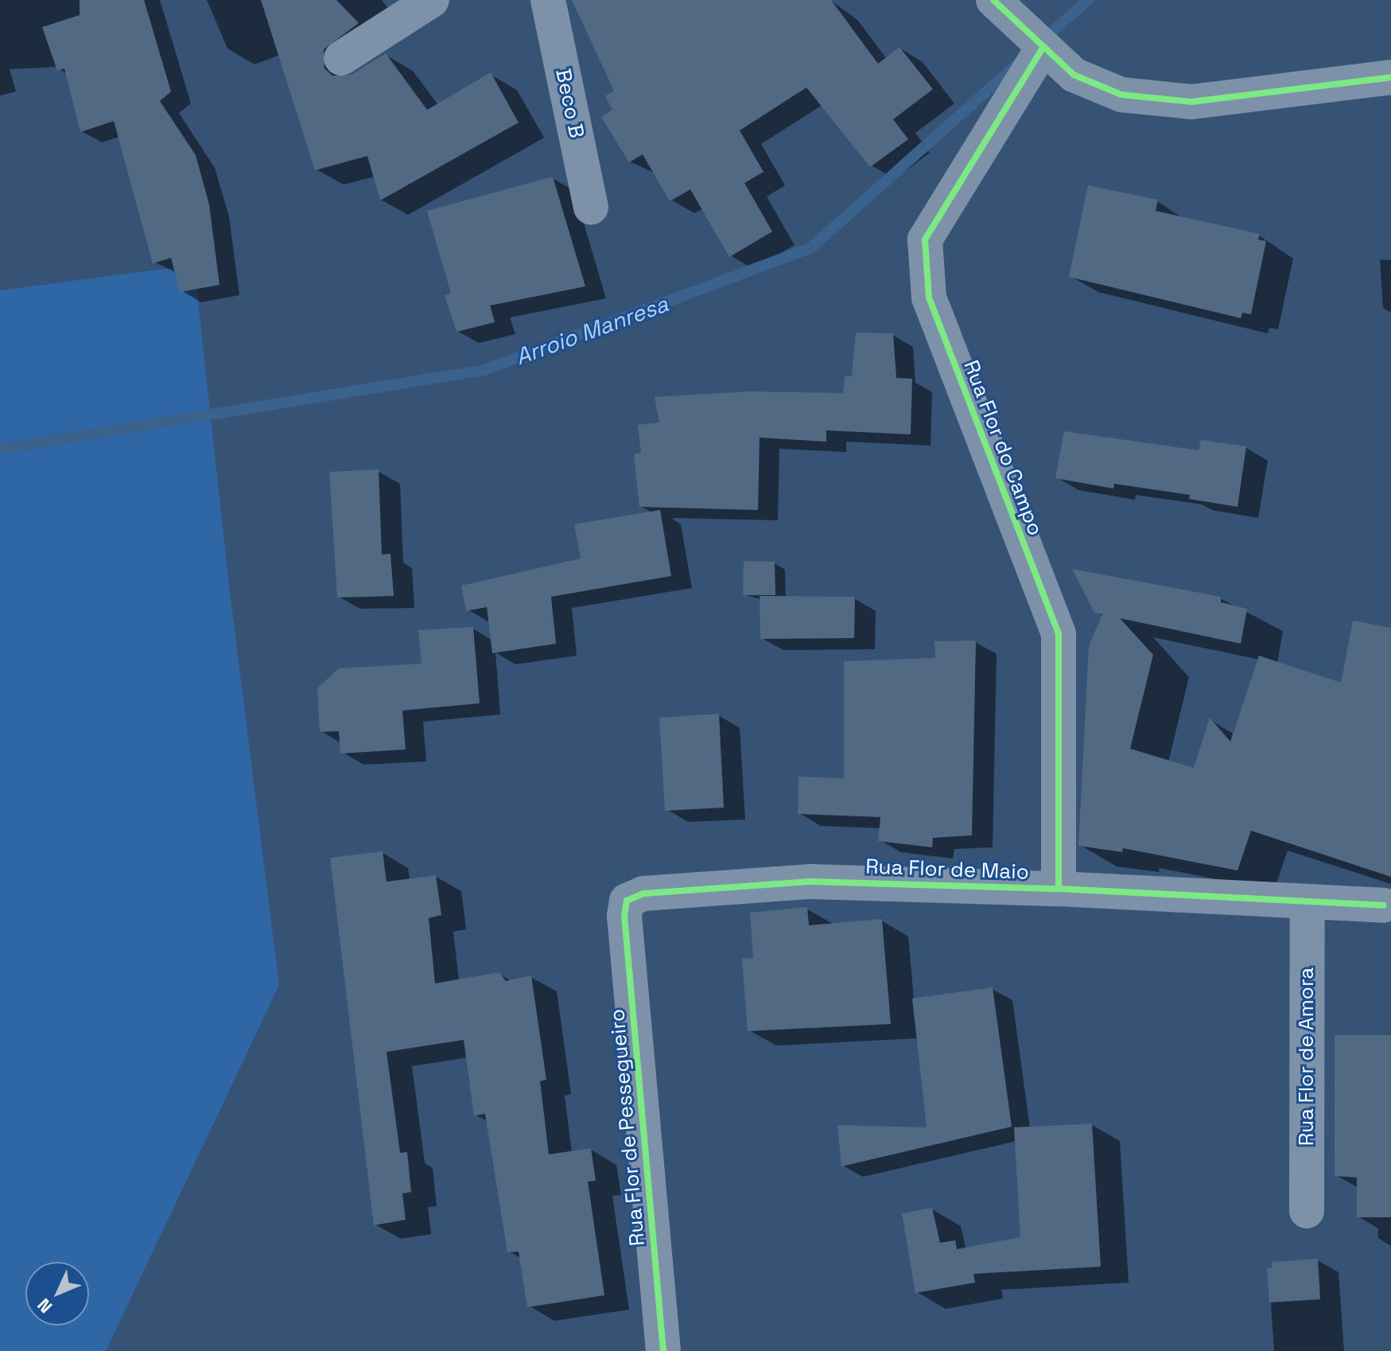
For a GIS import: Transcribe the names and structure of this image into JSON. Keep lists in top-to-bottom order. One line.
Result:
{"streets":{"street":["Beco B","Rua Flor do Campo","Rua Flor de Maio","Rua Flor de Amora","Rua Flor de Pessegueiro"]},"crossings":[["Rua Flor do Campo","Rua Flor de Maio"],["Rua Flor de Maio","Rua Flor de Amora"],["Rua Flor de Maio","Rua Flor de Pessegueiro"]],"water":["Arroio Manresa"],"north":"bottom left"}
